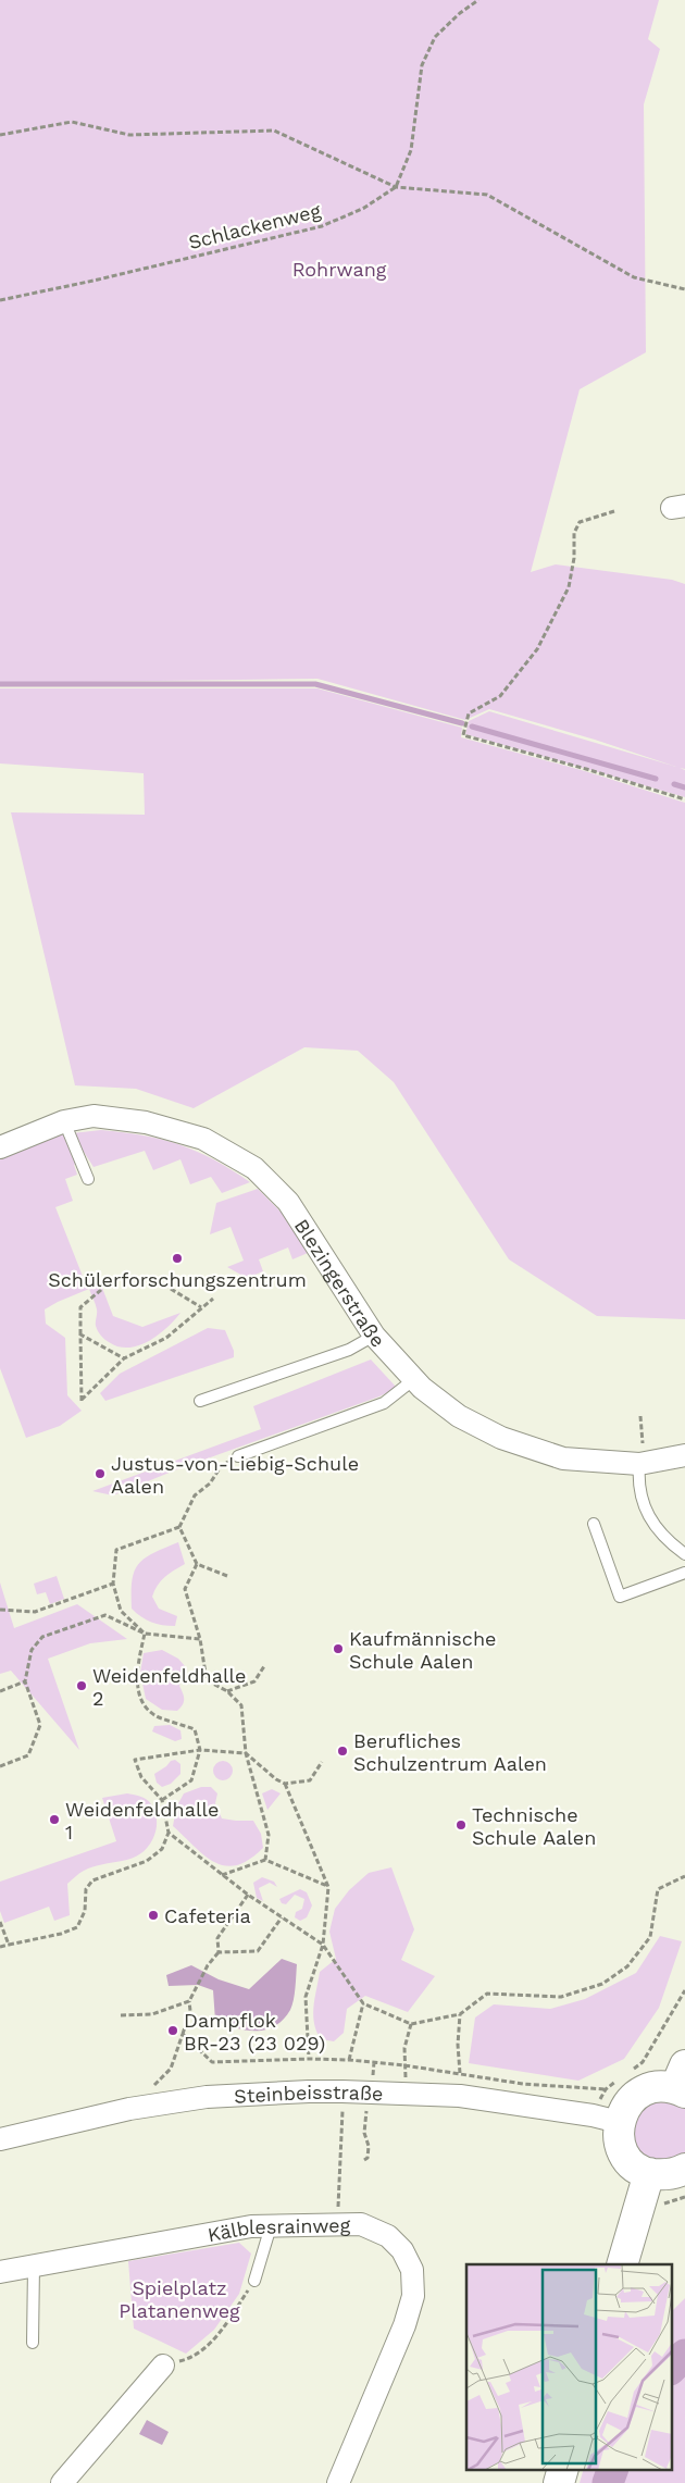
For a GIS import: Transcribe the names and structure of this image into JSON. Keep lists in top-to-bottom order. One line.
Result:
{"streets":{"street":["Blezingerstraße","Steinbeisstraße","Kälblesrainweg"],"path":["Schlackenweg"]},"parks":["Rohrwang","Spielplatz Platanenweg"],"places":["Schülerforschungszentrum","Justus-von-Liebig-Schule Aalen","Kaufmännische Schule Aalen","Weidenfeldhalle 2","Berufliches Schulzentrum Aalen","Weidenfeldhalle 1","Technische Schule Aalen","Cafeteria","Dampflok BR-23 (23 029)"]}
